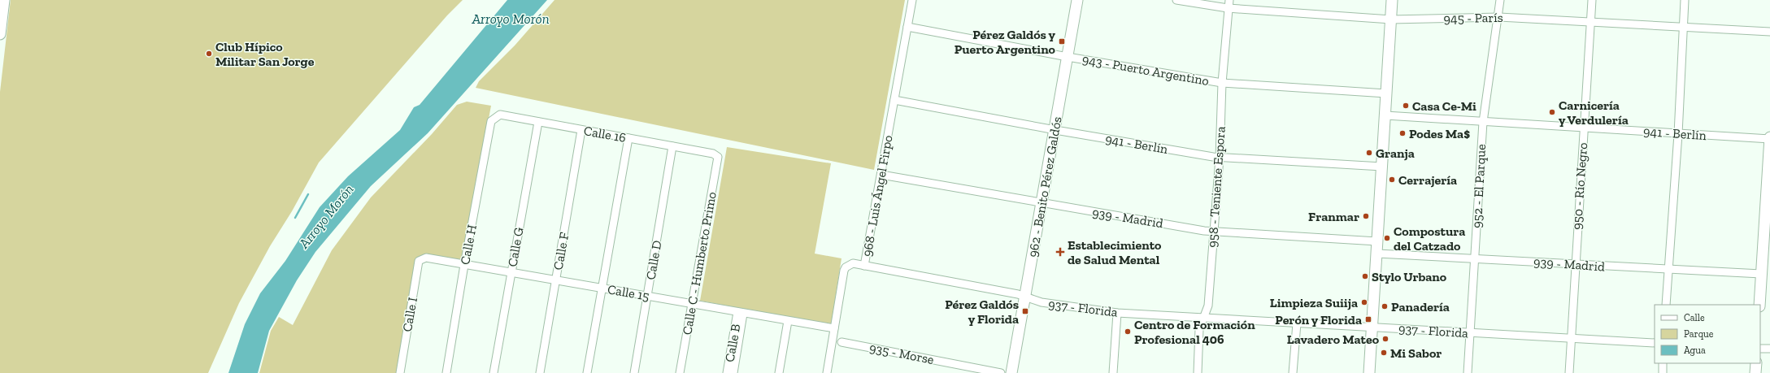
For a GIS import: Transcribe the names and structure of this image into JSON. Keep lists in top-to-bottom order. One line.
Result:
{"streets":{"main road":["962 - Benito Pérez Galdós"],"street":["945 - París","943 - Puerto Argentino","941 - Berlín","Calle 16","952 - El Parque","950 - Río Negro","958 - Teniente Espora","968 - Luis Ángel Firpo","939 - Madrid","Calle H","Calle G","Calle F","Calle D","Calle C - Humberto Primo","Calle 15","937 - Florida","Calle I","Calle B","935 - Morse"]},"crossings":[["945 - París","952 - El Parque"],["945 - París","950 - Río Negro"],["945 - París","958 - Teniente Espora"],["943 - Puerto Argentino","962 - Benito Pérez Galdós"],["943 - Puerto Argentino","958 - Teniente Espora"],["943 - Puerto Argentino","968 - Luis Ángel Firpo"],["941 - Berlín","952 - El Parque"],["941 - Berlín","950 - Río Negro"],["941 - Berlín","962 - Benito Pérez Galdós"],["941 - Berlín","958 - Teniente Espora"],["941 - Berlín","968 - Luis Ángel Firpo"],["Calle 16","Calle H"],["Calle 16","Calle G"],["Calle 16","Calle F"],["Calle 16","Calle D"],["Calle 16","Calle C - Humberto Primo"],["952 - El Parque","939 - Madrid"],["952 - El Parque","937 - Florida"],["950 - Río Negro","939 - Madrid"],["950 - Río Negro","937 - Florida"],["962 - Benito Pérez Galdós","939 - Madrid"],["962 - Benito Pérez Galdós","937 - Florida"],["958 - Teniente Espora","939 - Madrid"],["958 - Teniente Espora","937 - Florida"],["968 - Luis Ángel Firpo","939 - Madrid"],["968 - Luis Ángel Firpo","Calle 15"],["968 - Luis Ángel Firpo","937 - Florida"],["Calle H","Calle 15"],["Calle G","Calle 15"],["Calle F","Calle 15"],["Calle D","Calle 15"],["Calle C - Humberto Primo","Calle 15"],["Calle 15","Calle I"],["Calle 15","Calle B"]],"water":["Arroyo Morón"],"places":{"transit":["Pérez Galdós y Puerto Argentino","Pérez Galdós y Florida","Perón y Florida"],"other":["Club Hípico Militar San Jorge","Casa Ce-Mi","Carnicería y Verdulería","Podes Ma$","Granja","Cerrajería","Franmar","Compostura del Catzado","Stylo Urbano","Limpieza Suiija","Panadería","Centro de Formación Profesional 406","Lavadero Mateo","Mi Sabor"],"health":["Establecimiento de Salud Mental"]},"legend":["Calle","Parque","Agua"]}
